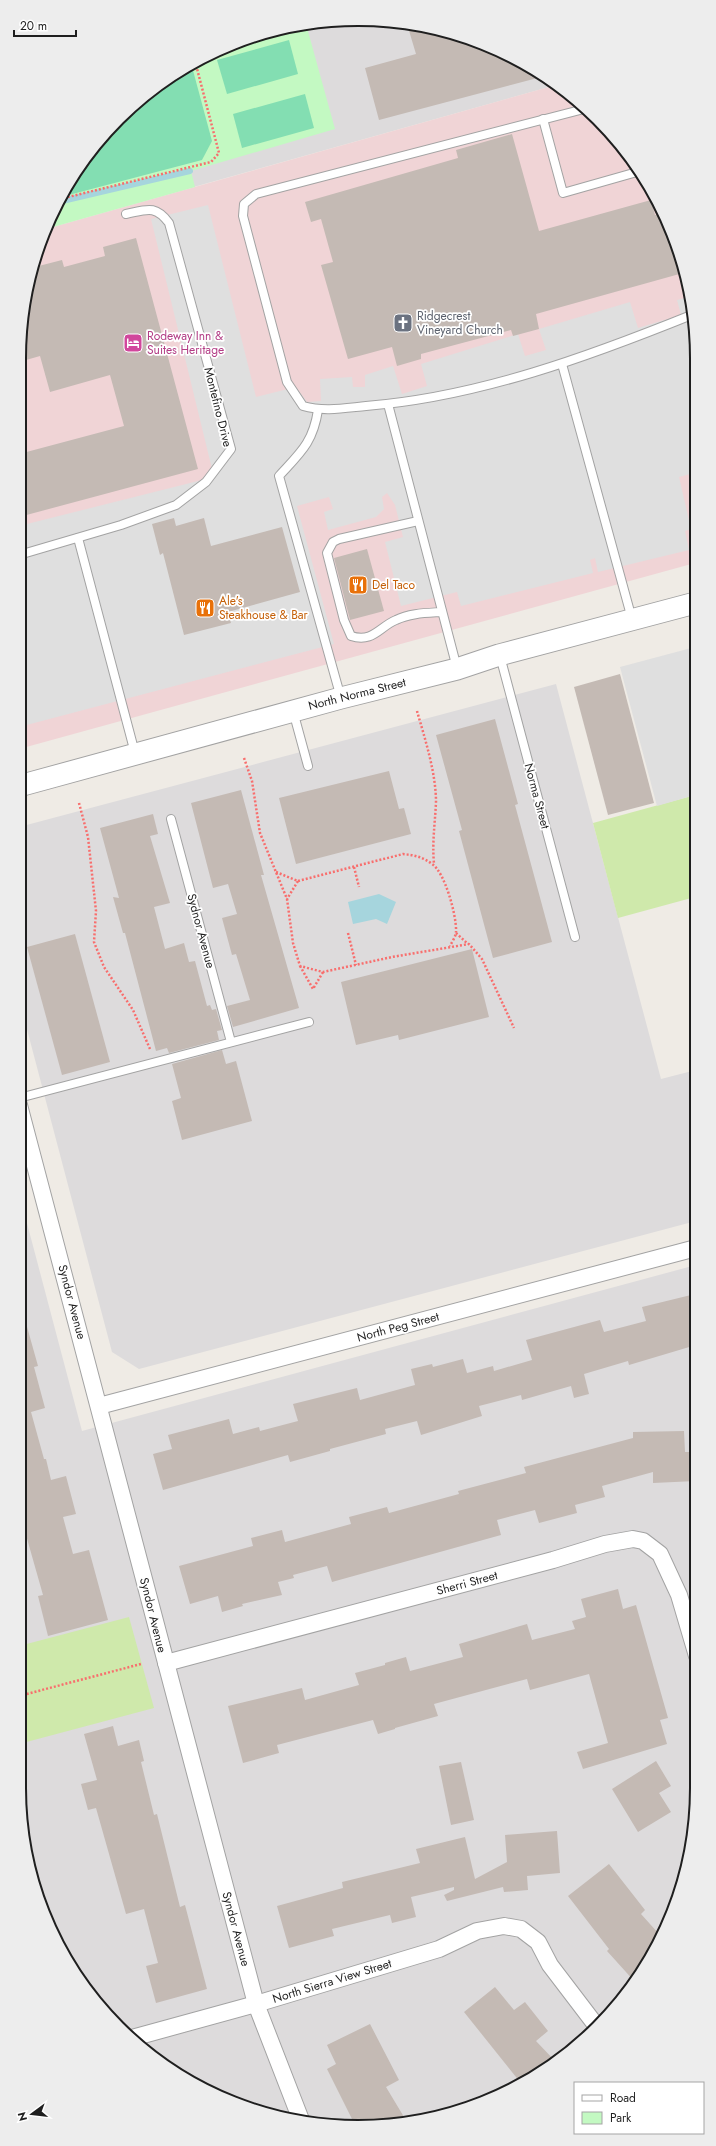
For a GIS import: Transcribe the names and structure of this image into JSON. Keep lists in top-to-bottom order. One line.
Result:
{"streets":{"street":["North Norma Street","Syndor Avenue","North Peg Street","Sherri Street","North Sierra View Street"],"lane":["Montefino Drive","Norma Street","Sydnor Avenue"]},"crossings":[["North Norma Street","Norma Street"],["Syndor Avenue","North Peg Street"],["Syndor Avenue","Sherri Street"],["Syndor Avenue","North Sierra View Street"]],"places":{"church":["Ridgecrest Vineyard Church"],"hotel":["Rodeway Inn & Suites Heritage"],"restaurant":["Del Taco","Ale's Steakhouse & Bar"]},"legend":["Road","Park"],"scale_bar":"20 m","north":"left"}
